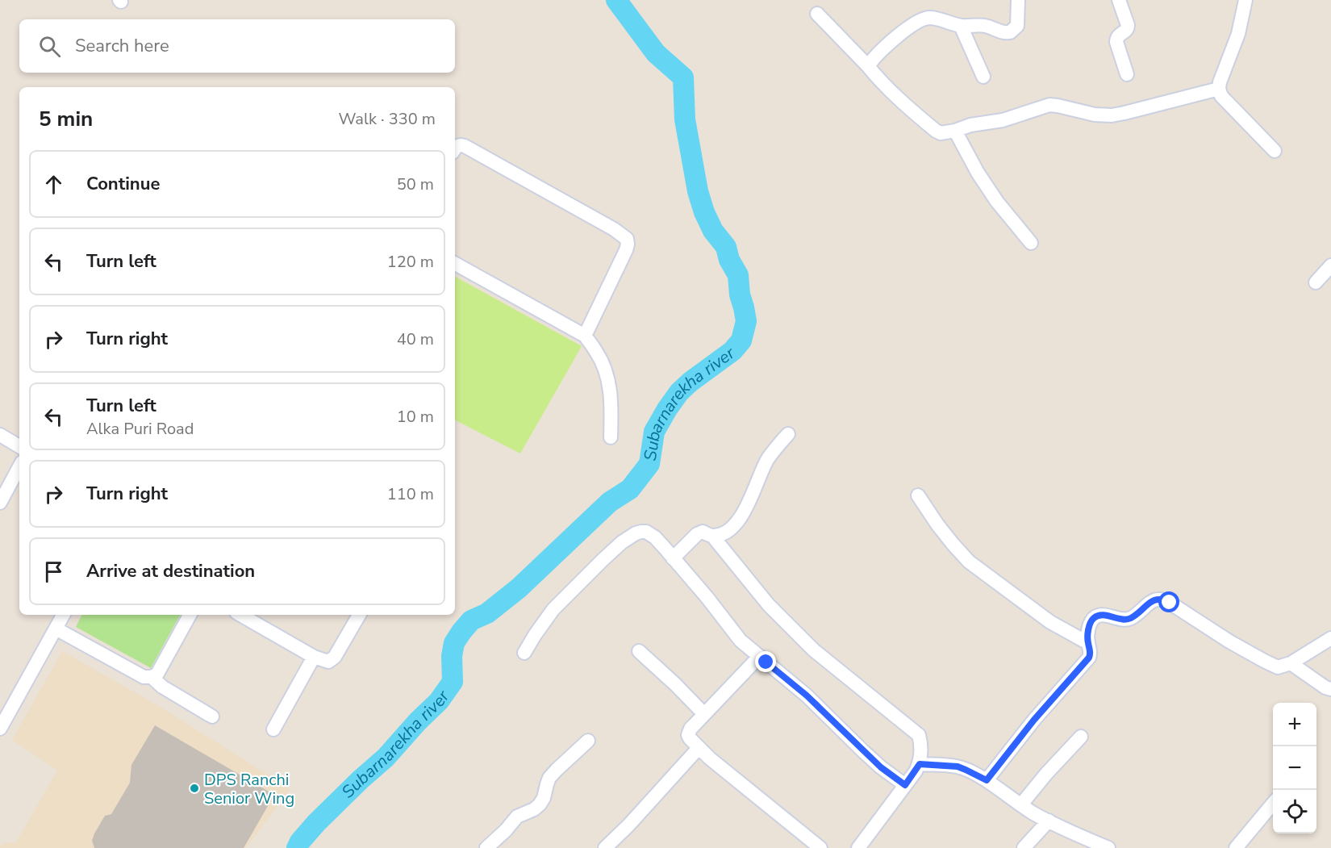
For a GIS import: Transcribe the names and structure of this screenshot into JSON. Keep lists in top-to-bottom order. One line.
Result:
{"water":["Subarnarekha river"],"places":["DPS Ranchi Senior Wing"],"page":{"search":"Search here","heading":["5 min","Walk · 330 m"],"list":[["Continue","50 m"],["Turn left","120 m"],["Turn right","40 m"],["Turn left","Alka Puri Road","10 m"],["Turn right","110 m"],"Arrive at destination"],"map_buttons":["+","−"]}}
